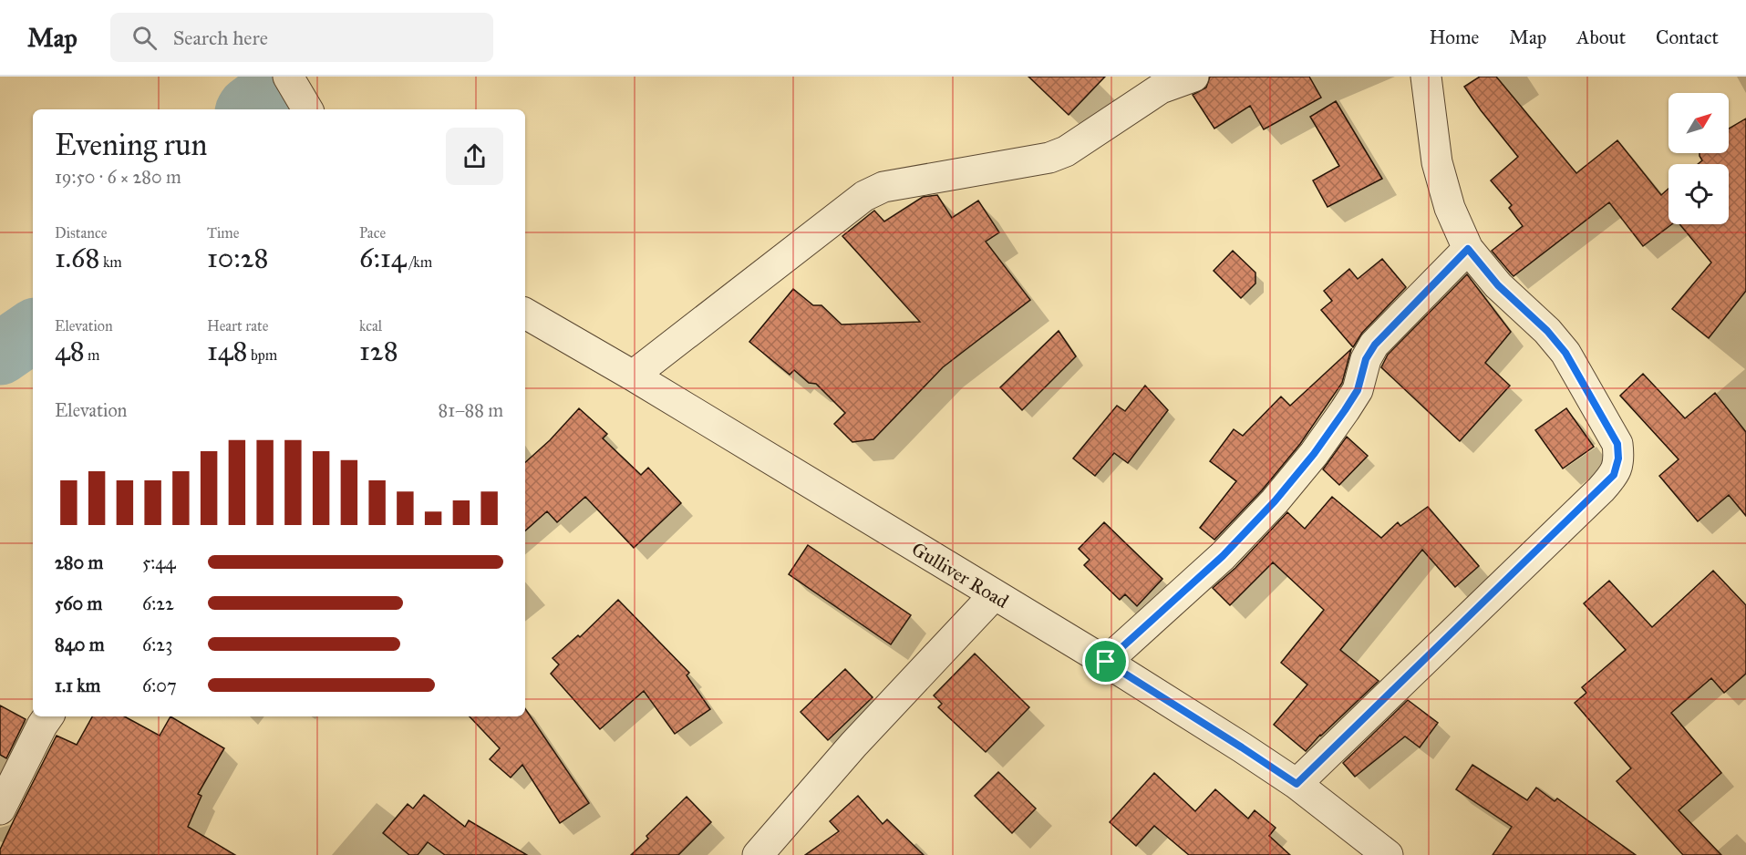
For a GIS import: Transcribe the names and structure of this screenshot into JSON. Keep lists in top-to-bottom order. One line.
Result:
{"streets":{"street":["Gulliver Road"]},"north":"top right","page":{"header":"Map","search":"Search here","nav":["Home","Map","About","Contact"],"heading":["Evening run","19:50 · 6 × 280 m"],"stats":[["Distance","1.68 km"],["Time","10:28"],["Pace","6:14 /km"],["Elevation","48 m"],["Heart rate","148 bpm"],["kcal","128"]],"chart":["Elevation","81–88 m"],"list":[{"name":"280 m","note":"5:44"},{"name":"560 m","note":"6:22"},{"name":"840 m","note":"6:23"},{"name":"1.1 km","note":"6:07"}]}}
